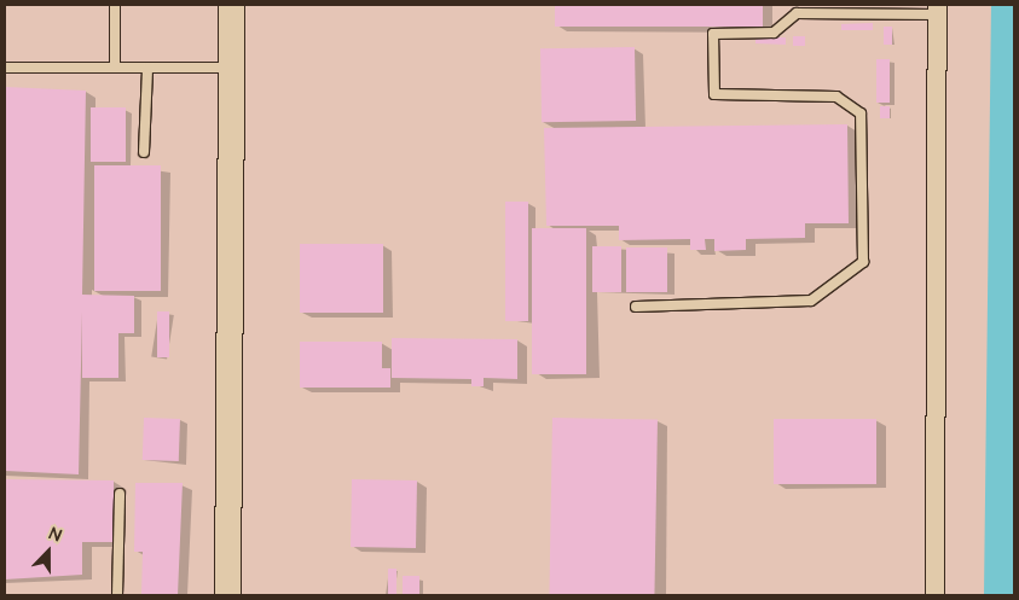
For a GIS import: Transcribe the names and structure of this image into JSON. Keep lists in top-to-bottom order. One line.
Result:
{"north":"top"}
